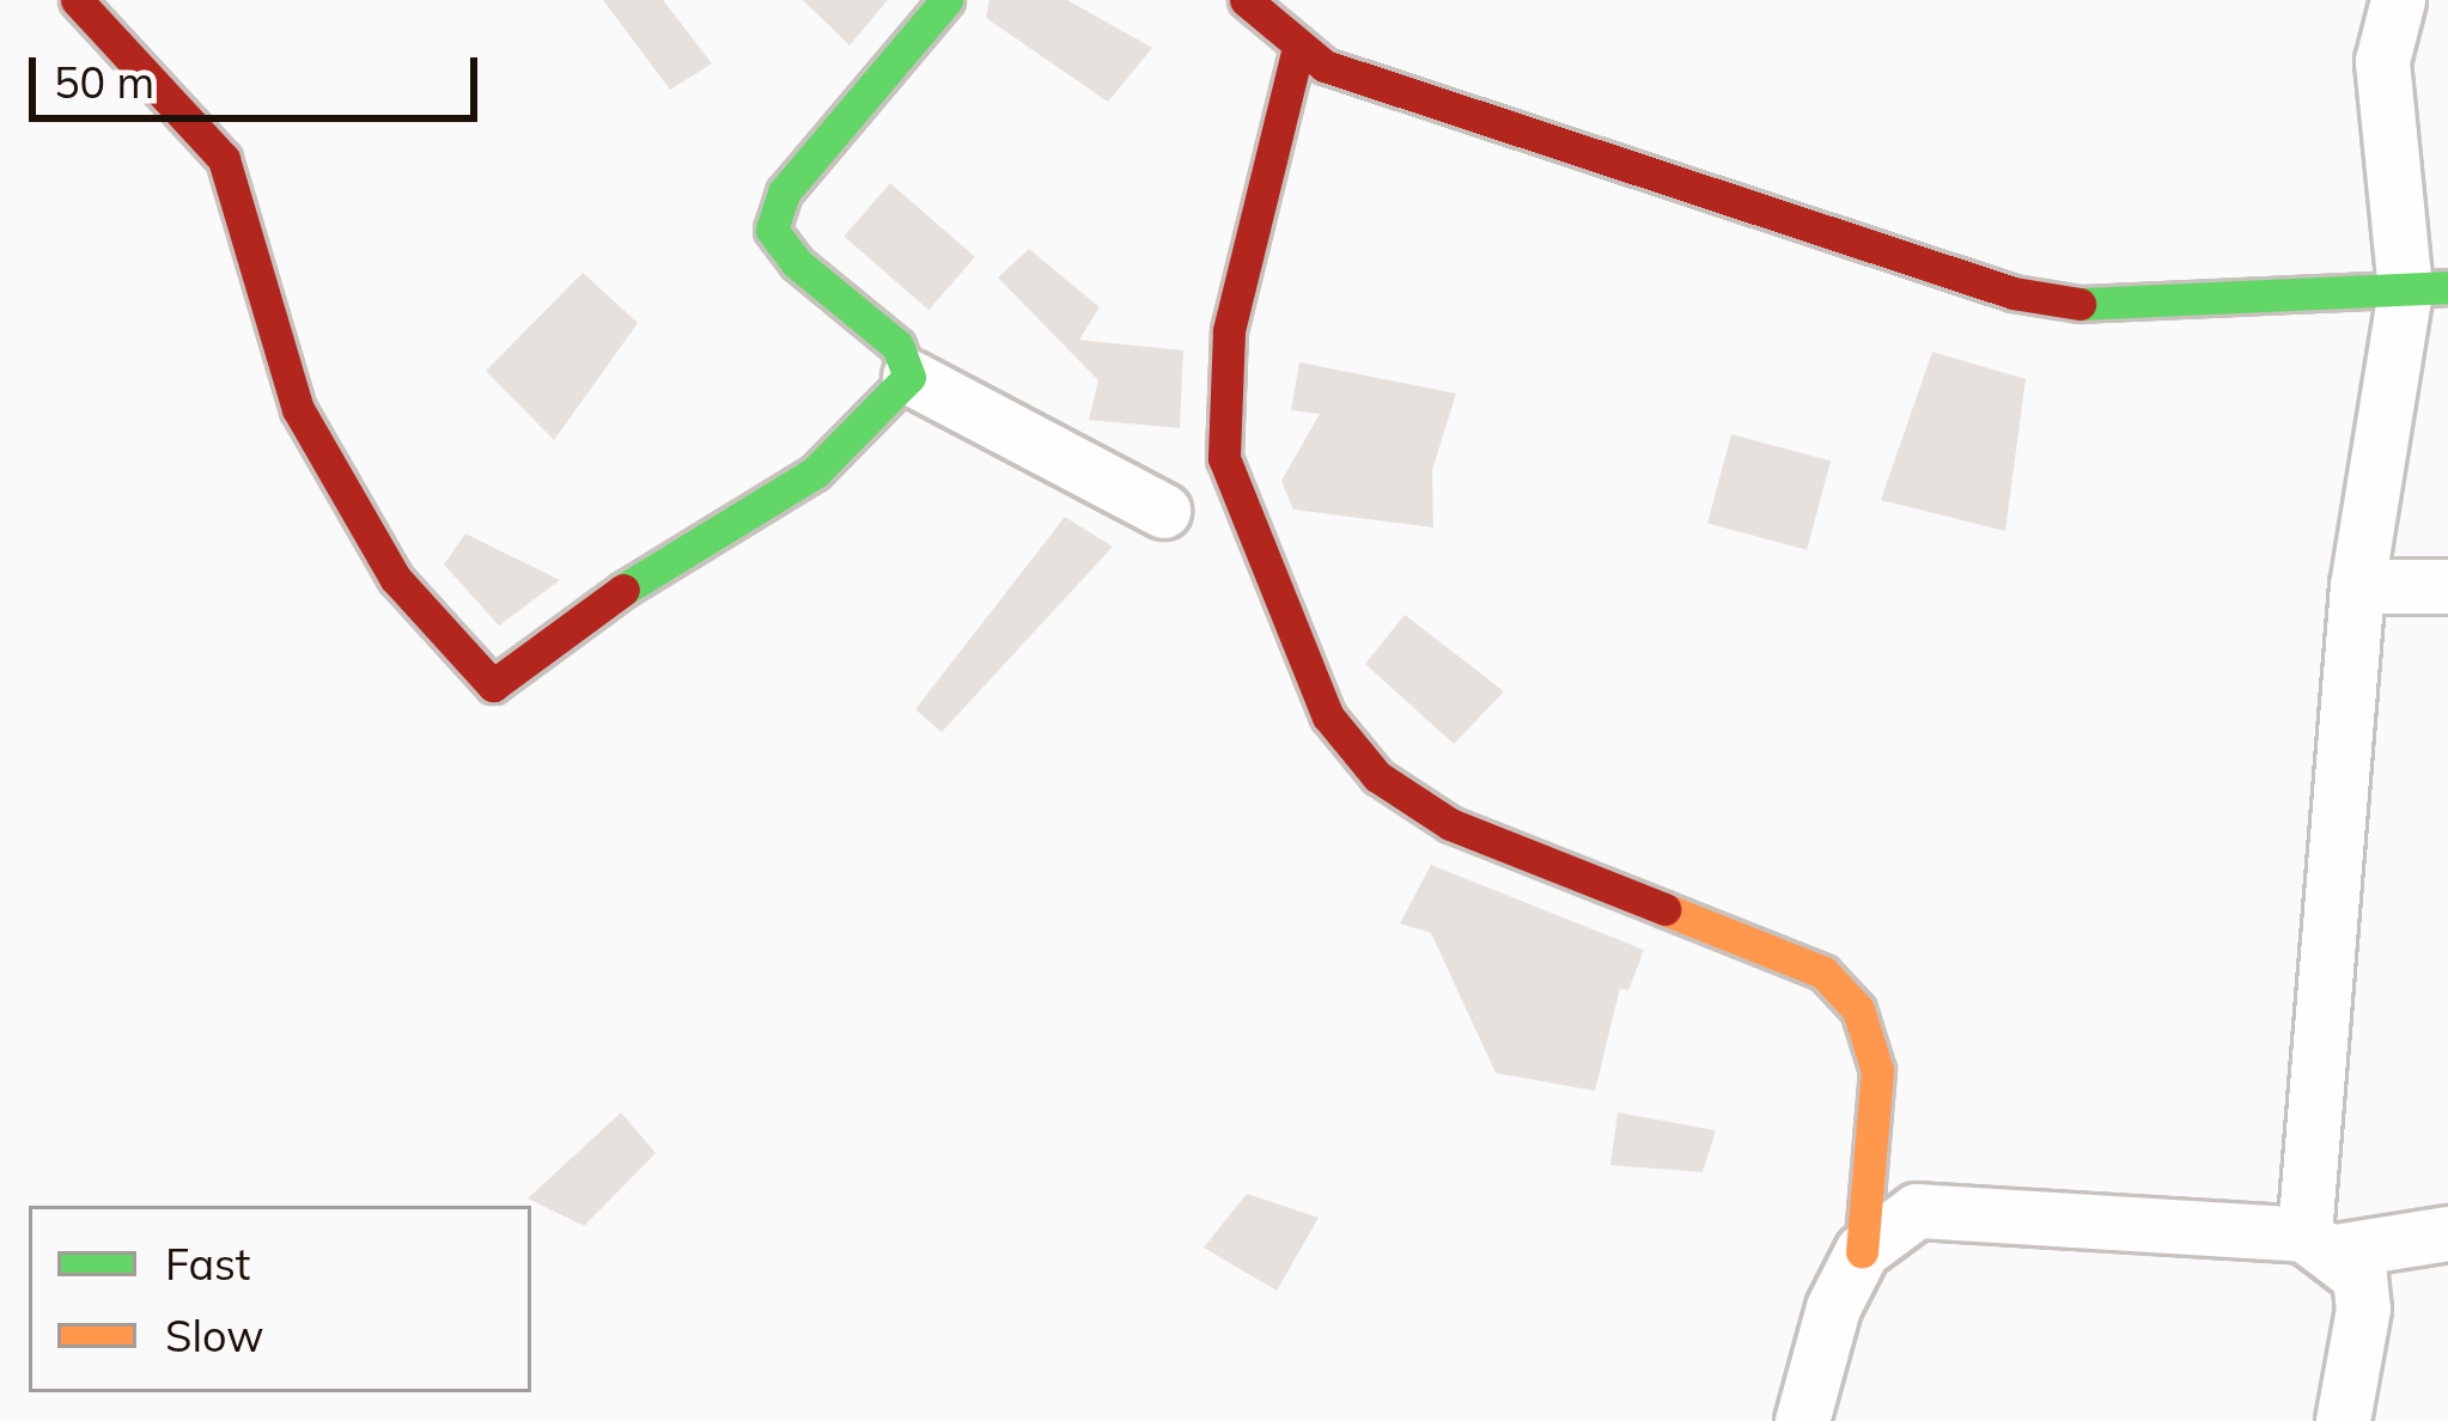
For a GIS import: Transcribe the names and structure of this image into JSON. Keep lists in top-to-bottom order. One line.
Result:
{"legend":["Fast","Slow"],"scale_bar":"50 m"}
